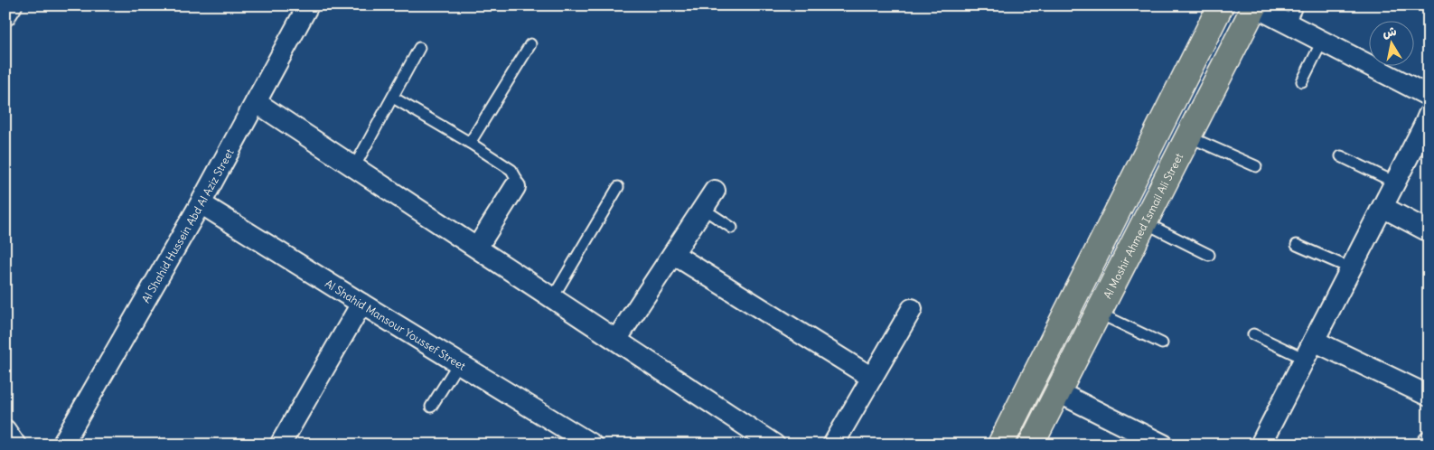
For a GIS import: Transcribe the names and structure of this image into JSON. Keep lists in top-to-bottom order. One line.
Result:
{"streets":{"main road":["Al Moshir Ahmed Ismail Ali Street"],"street":["Al Shahid Hussein Abd Al Aziz Street","Al Shahid Mansour Youssef Street"]},"crossings":[["Al Shahid Hussein Abd Al Aziz Street","Al Shahid Mansour Youssef Street"]],"north":"top"}
